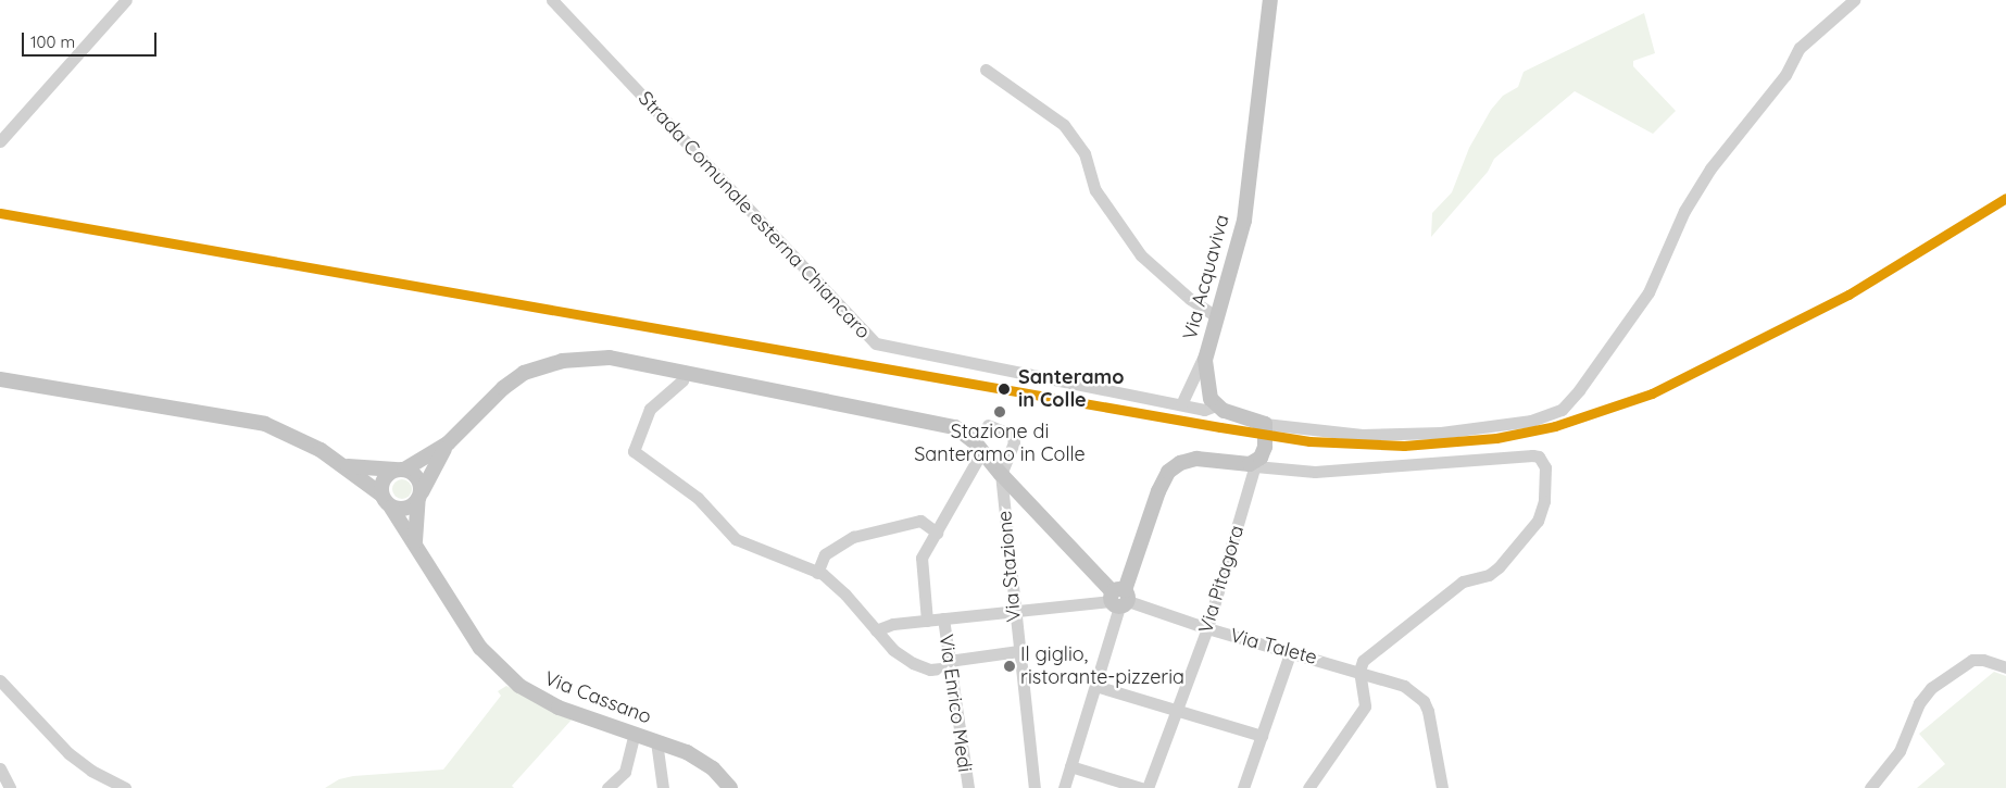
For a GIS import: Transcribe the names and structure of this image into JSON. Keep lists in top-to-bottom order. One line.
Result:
{"streets":{"main road":["Via Acquaviva","Via Cassano"],"street":["Strada Comunale esterna Chiancaro","Via Stazione","Via Pitagora","Via Talete","Via Enrico Medi"]},"crossings":[["Strada Comunale esterna Chiancaro","Via Acquaviva"],["Via Pitagora","Via Talete"]],"places":["Santeramo in Colle","Stazione di Santeramo in Colle","Il giglio, ristorante-pizzeria"],"scale_bar":"100 m"}
